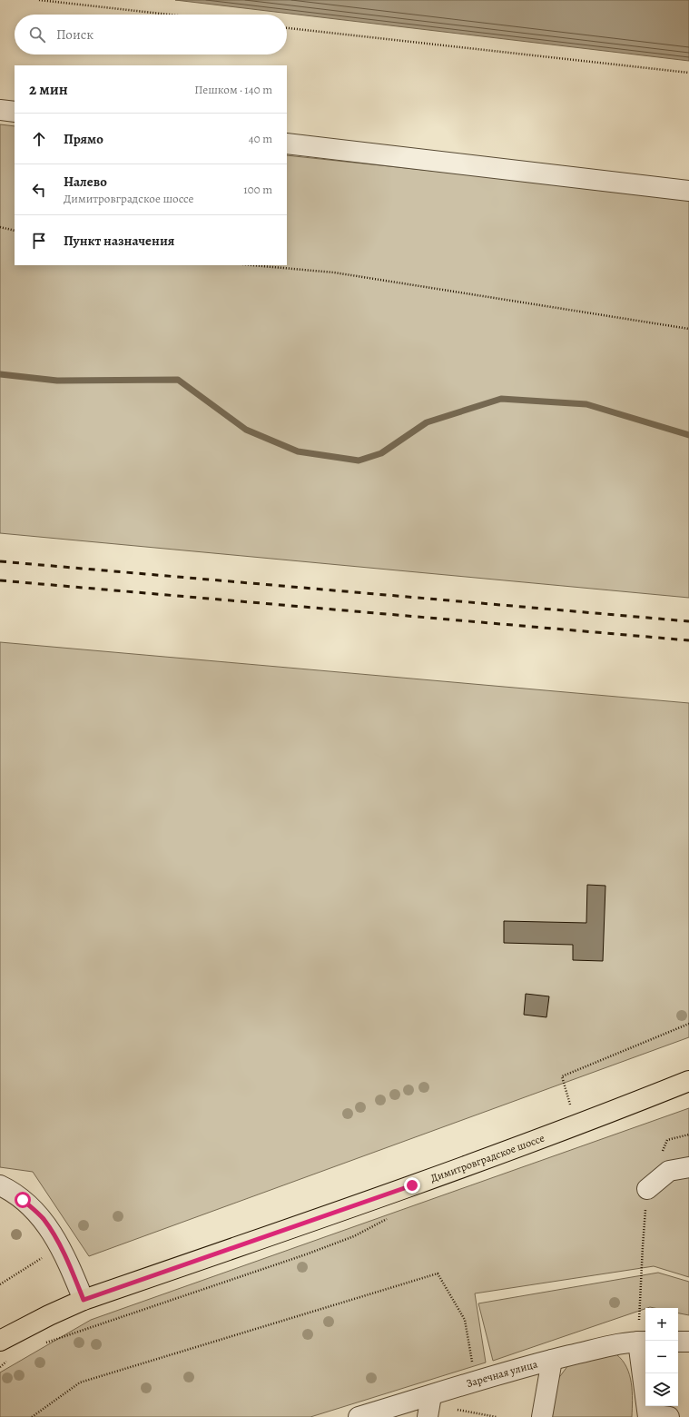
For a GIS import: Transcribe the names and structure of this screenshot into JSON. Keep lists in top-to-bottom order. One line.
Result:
{"streets":{"main road":["Димитровградское шоссе"],"street":["Заречная улица"]},"page":{"search":"Поиск","heading":["2 мин","Пешком · 140 m"],"list":[["Прямо","40 m"],["Налево","Димитровградское шоссе","100 m"],"Пункт назначения"],"map_buttons":["+","−"]}}
